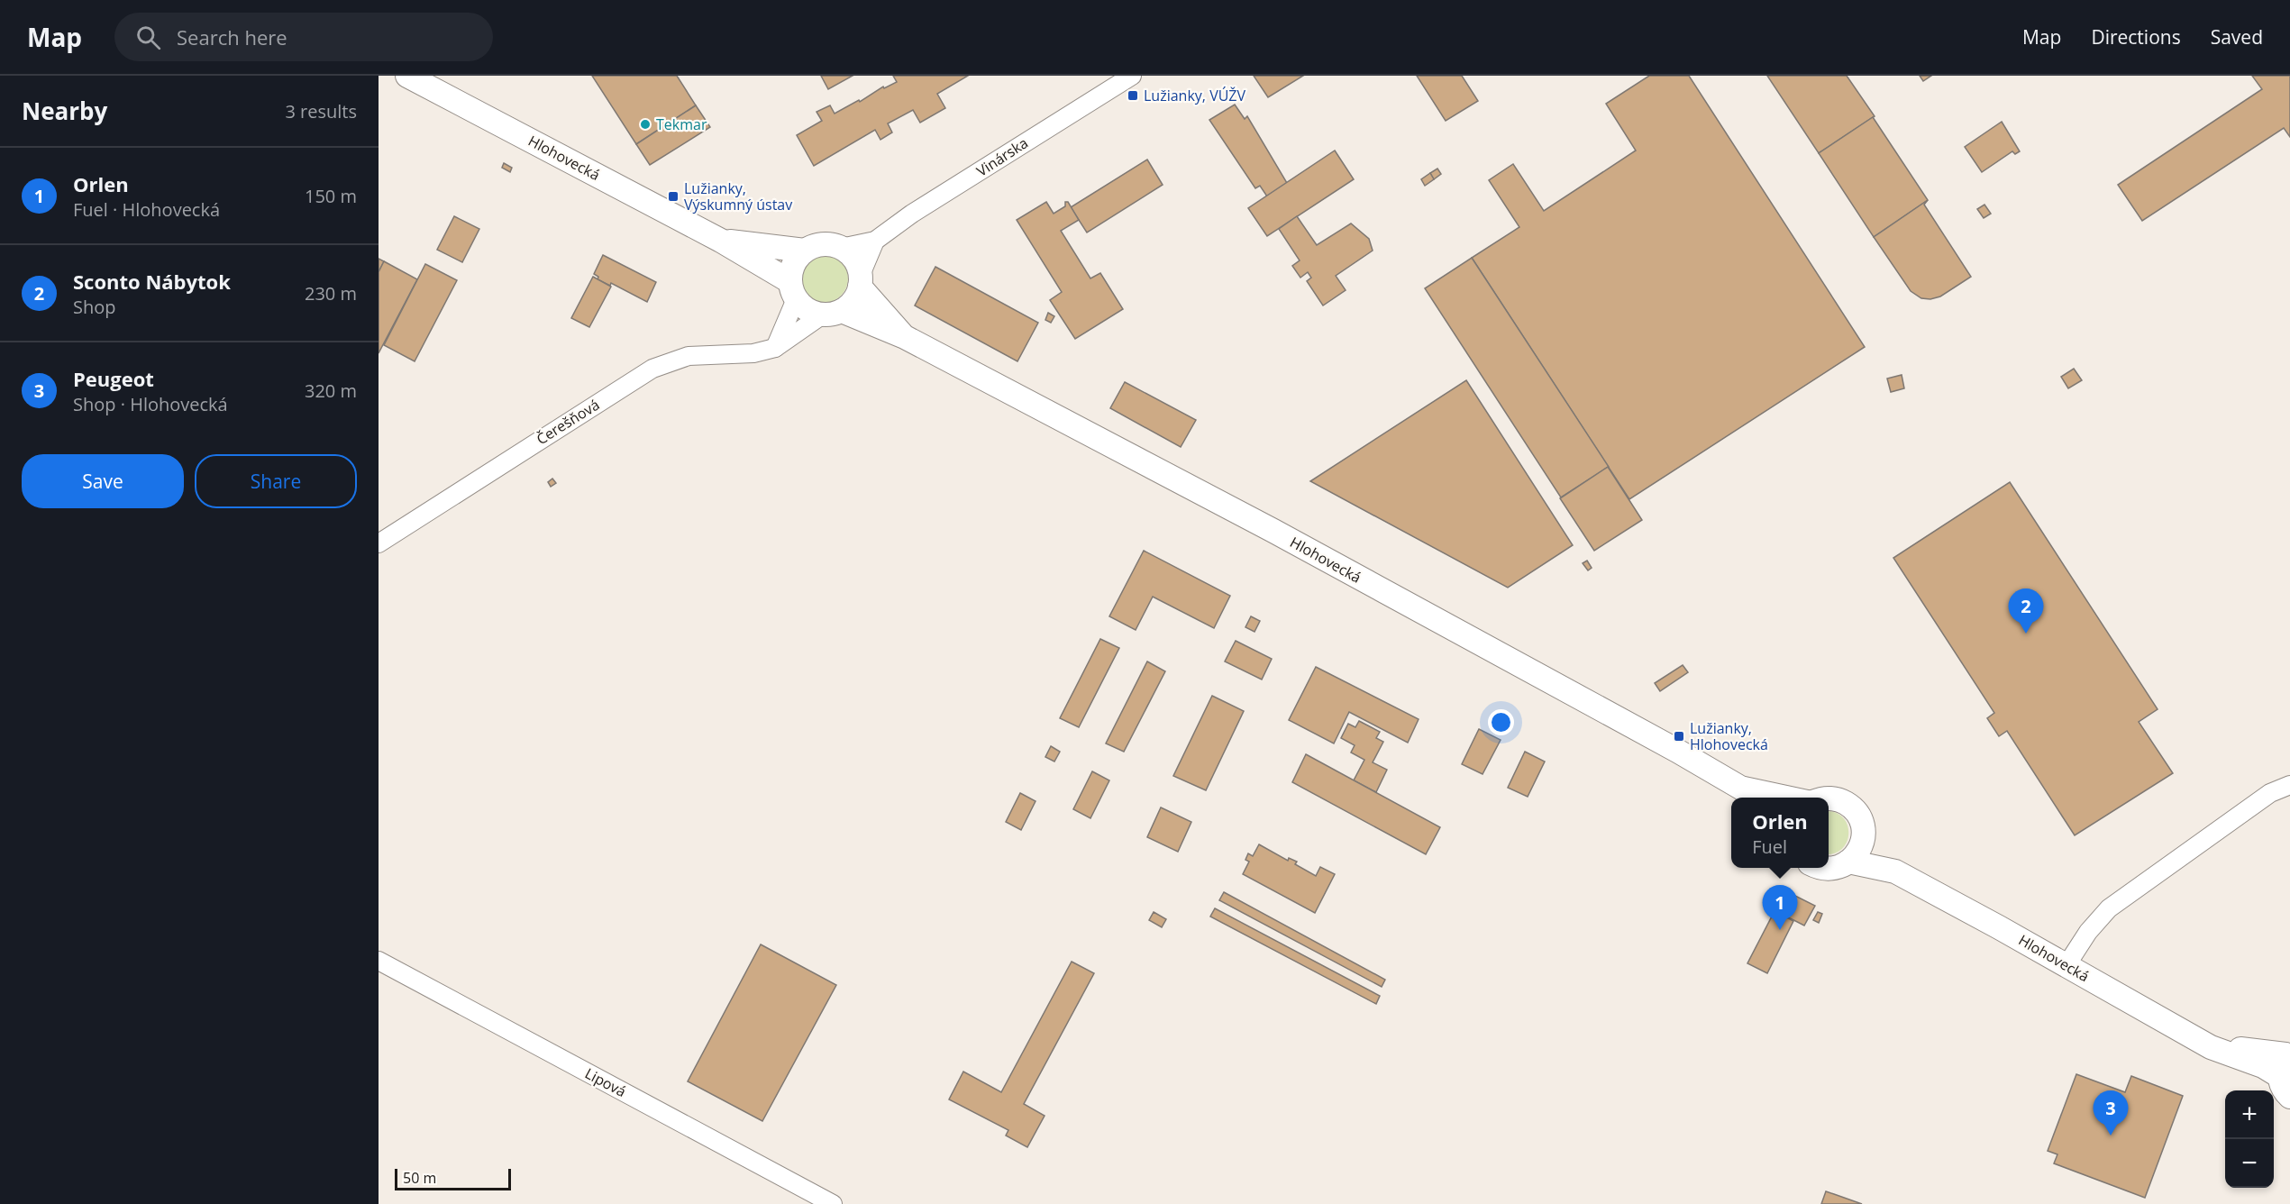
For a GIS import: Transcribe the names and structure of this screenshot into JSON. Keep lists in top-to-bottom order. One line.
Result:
{"streets":{"main road":["Hlohovecká"],"street":["Vinárska","Čerešňová","Lipová"]},"crossings":[["Vinárska","Hlohovecká"],["Vinárska","Čerešňová"],["Hlohovecká","Čerešňová"]],"places":{"transit":["Lužianky, VÚŽV","Lužianky, Výskumný ústav","Lužianky, Hlohovecká"],"other":["Tekmar"]},"scale_bar":"50 m","page":{"header":"Map","search":"Search here","nav":["Map","Directions","Saved"],"heading":["Nearby","3 results"],"list":[{"mark":"1","name":"Orlen","note":"Fuel · Hlohovecká","value":"150 m"},{"mark":"2","name":"Sconto Nábytok","note":"Shop","value":"230 m"},{"mark":"3","name":"Peugeot","note":"Shop · Hlohovecká","value":"320 m"}],"buttons":["Save","Share"],"pins":["2","1","3"],"popup":["Orlen","Fuel"],"map_buttons":["+","−"],"scale":"50 m"}}
